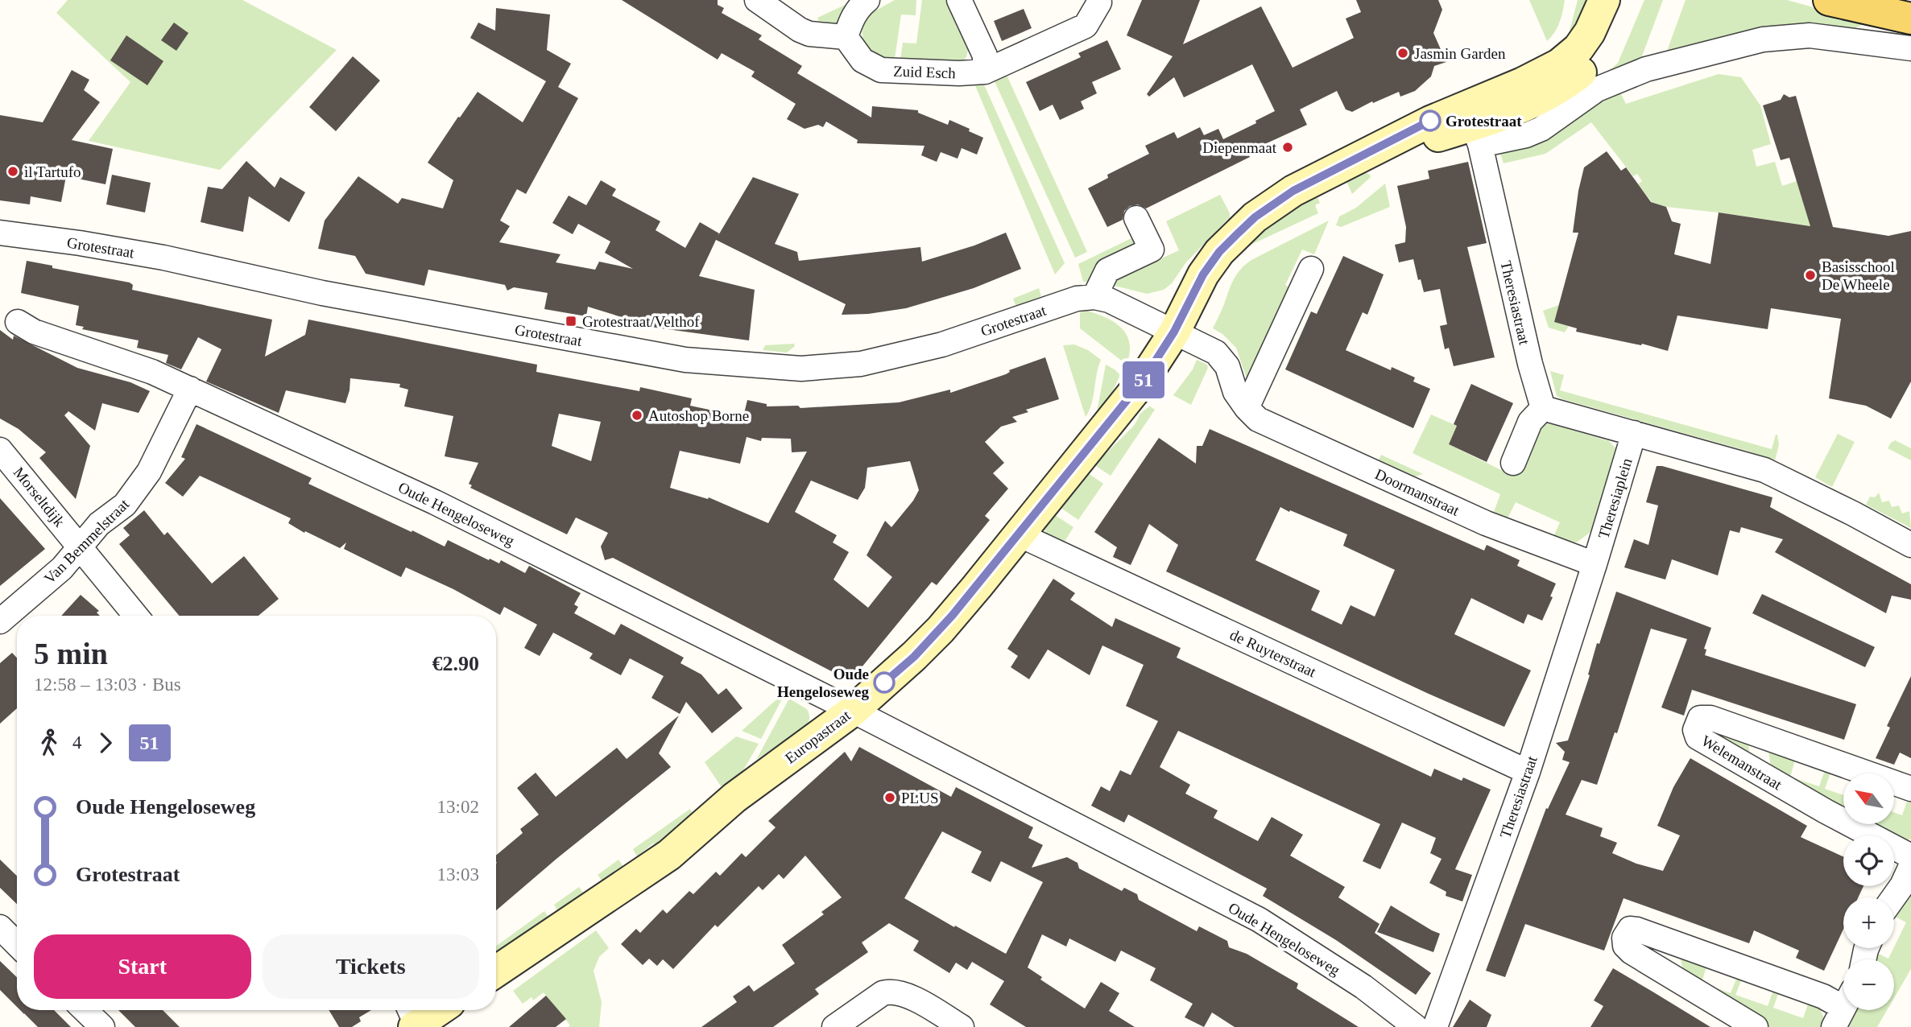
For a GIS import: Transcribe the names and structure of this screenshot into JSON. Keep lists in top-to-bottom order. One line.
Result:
{"streets":{"street":["Zuid Esch","Grotestraat","Theresiastraat","Doormanstraat","Morseltdijk","Theresiaplein","Oude Hengeloseweg","Van Bemmelstraat","de Ruyterstraat","Europastraat","Welemanstraat"]},"crossings":[["Grotestraat","Doormanstraat"],["Grotestraat","Europastraat"],["Theresiastraat","Doormanstraat"],["Theresiastraat","Theresiaplein"],["Theresiastraat","de Ruyterstraat"],["Doormanstraat","Theresiaplein"],["Morseltdijk","Van Bemmelstraat"],["Oude Hengeloseweg","Van Bemmelstraat"],["Oude Hengeloseweg","Europastraat"],["de Ruyterstraat","Europastraat"]],"places":{"other":["Jasmin Garden","Grotestraat","Diepenmaat","il Tartufo","Basisschool De Wheele","Autoshop Borne","Oude Hengeloseweg","PLUS"],"transit":["Grotestraat/Velthof"]},"lines":["bus line 51"],"north":"top left","page":{"on_map":"51","heading":["5 min","12:58 – 13:03 · Bus","€2.90"],"legs":["4","51"],"map_buttons":["+","−"],"list":[{"name":"Oude Hengeloseweg","value":"13:02"},{"name":"Grotestraat","value":"13:03"}],"buttons":["Start","Tickets"]}}
